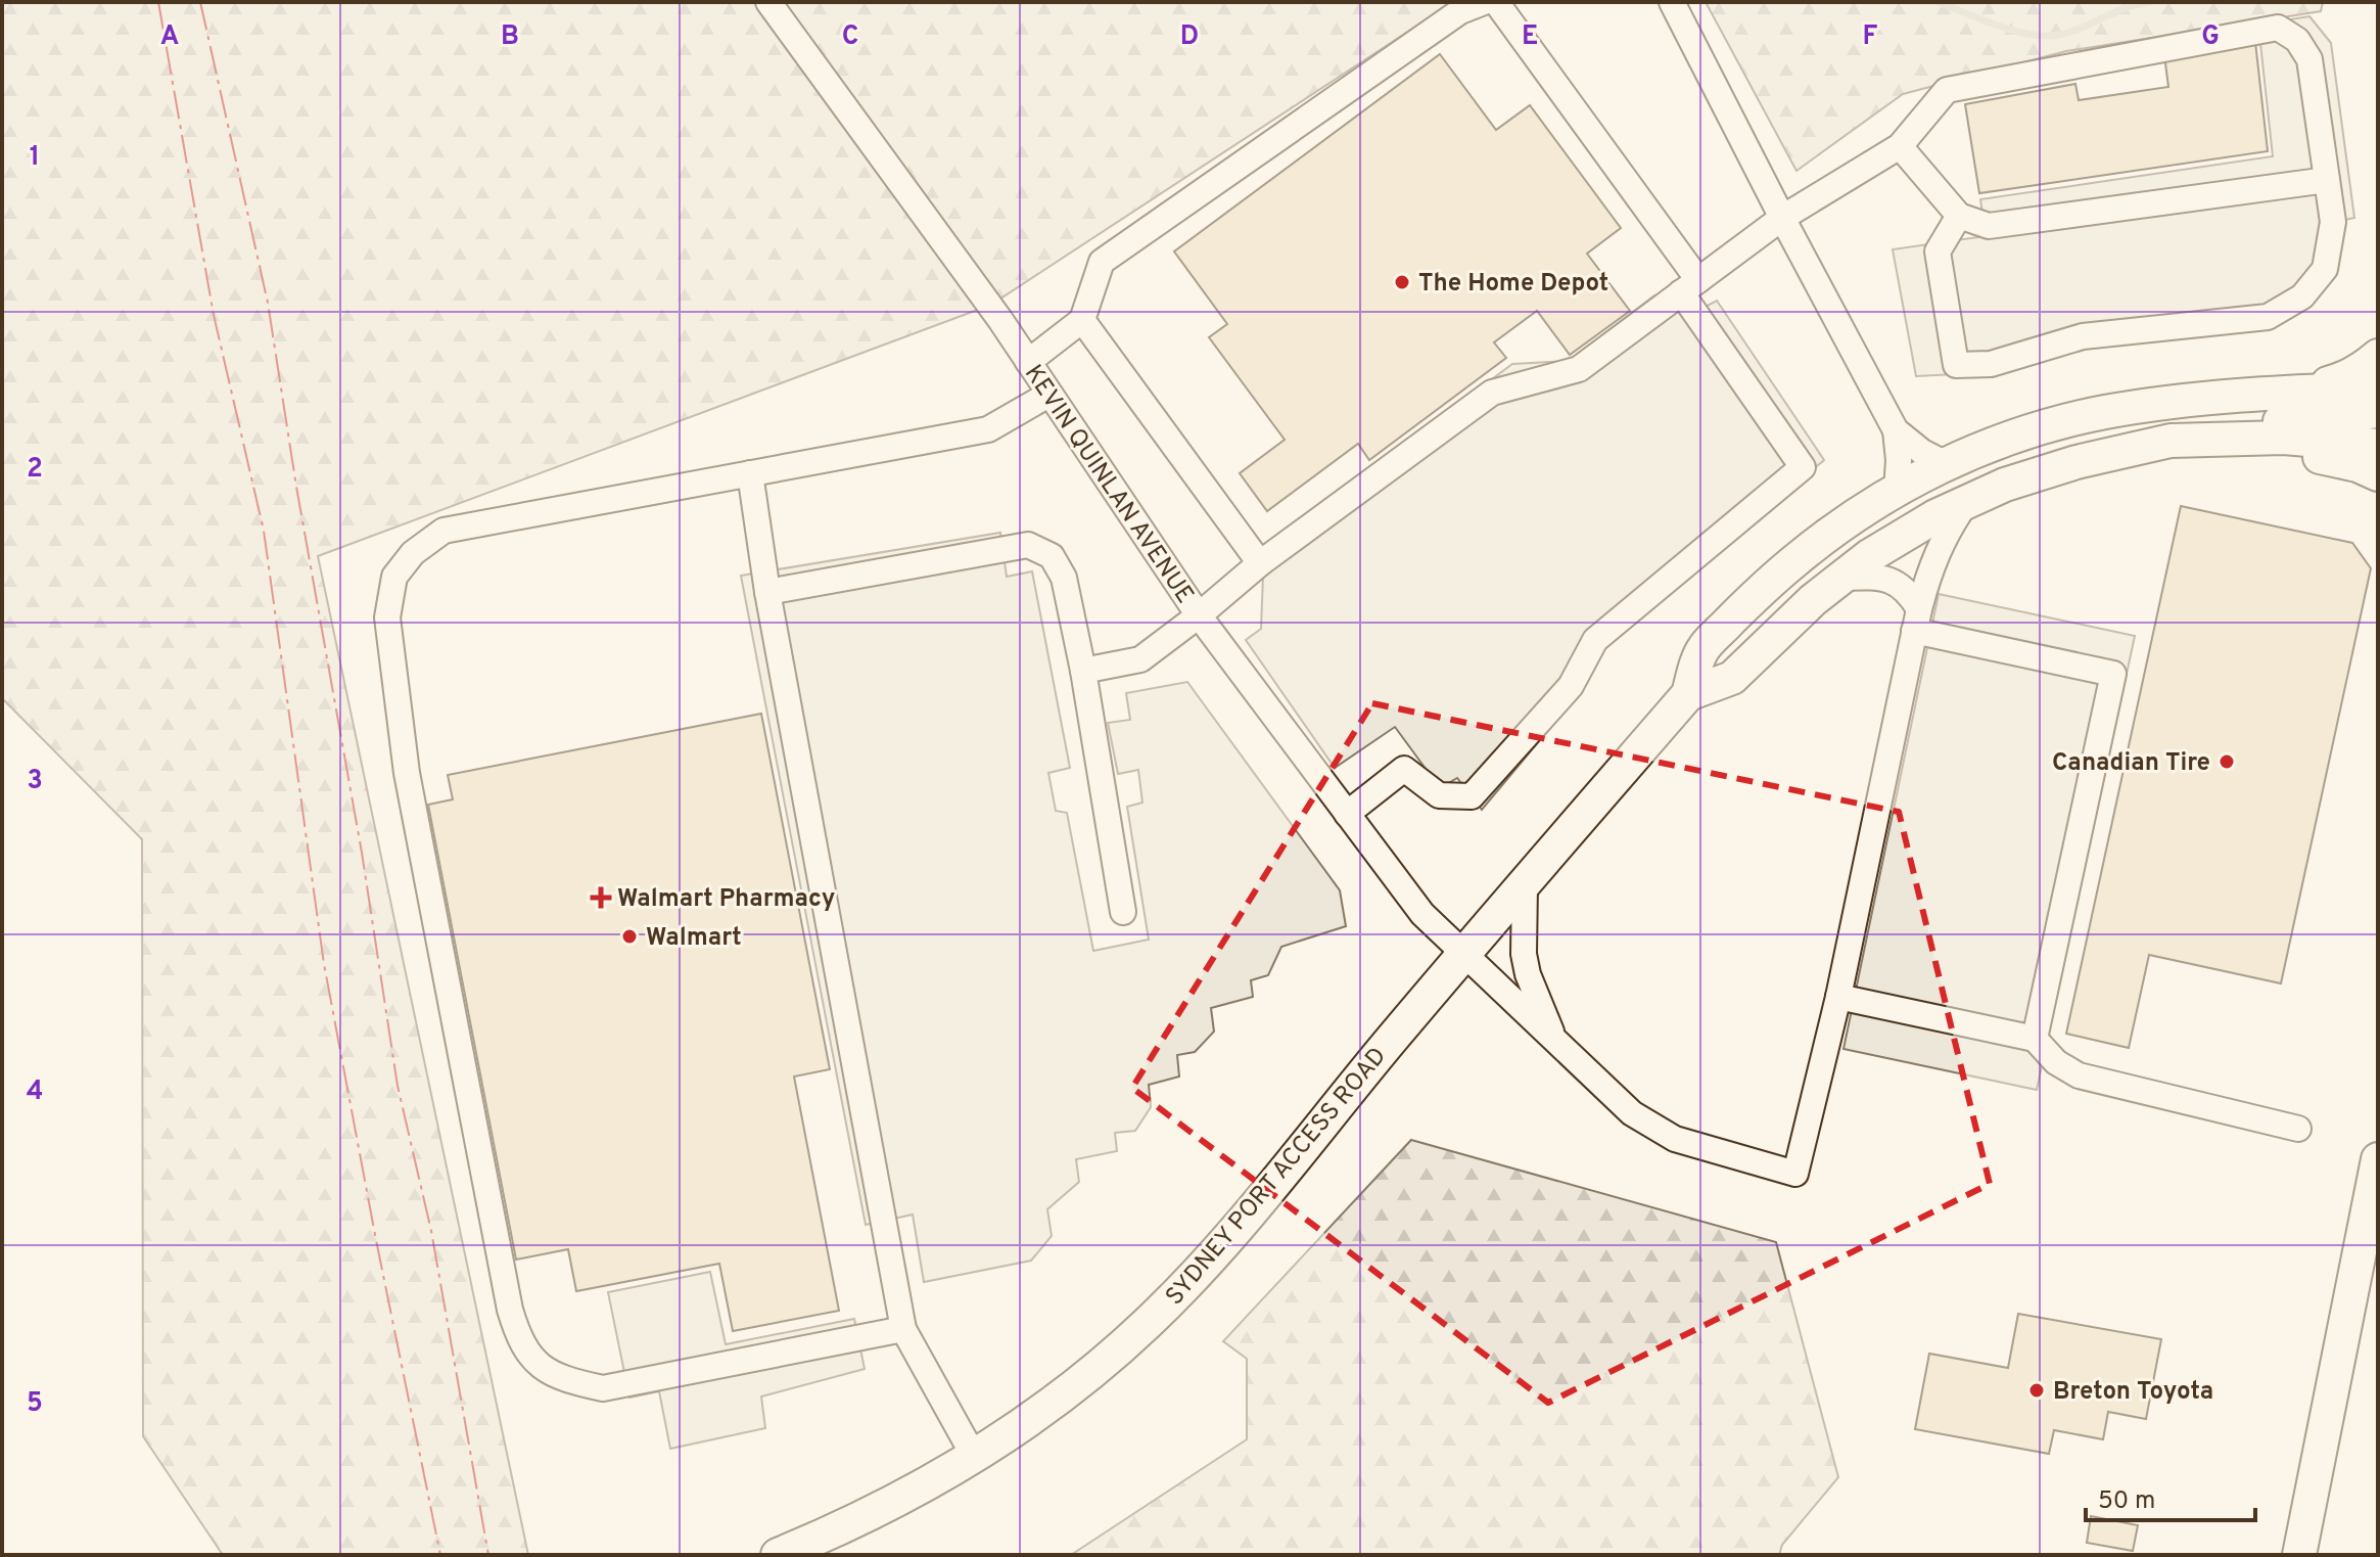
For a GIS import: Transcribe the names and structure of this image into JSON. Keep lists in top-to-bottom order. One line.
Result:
{"streets":{"main road":["SYDNEY PORT ACCESS ROAD"],"street":["KEVIN QUINLAN AVENUE"]},"crossings":[["KEVIN QUINLAN AVENUE","SYDNEY PORT ACCESS ROAD"]],"places":{"other":["The Home Depot","Canadian Tire","Walmart","Breton Toyota"],"health":["Walmart Pharmacy"]},"scale_bar":"50 m","grid":{"columns":["A","B","C","D","E","F","G"],"rows":["1","2","3","4","5"]}}
